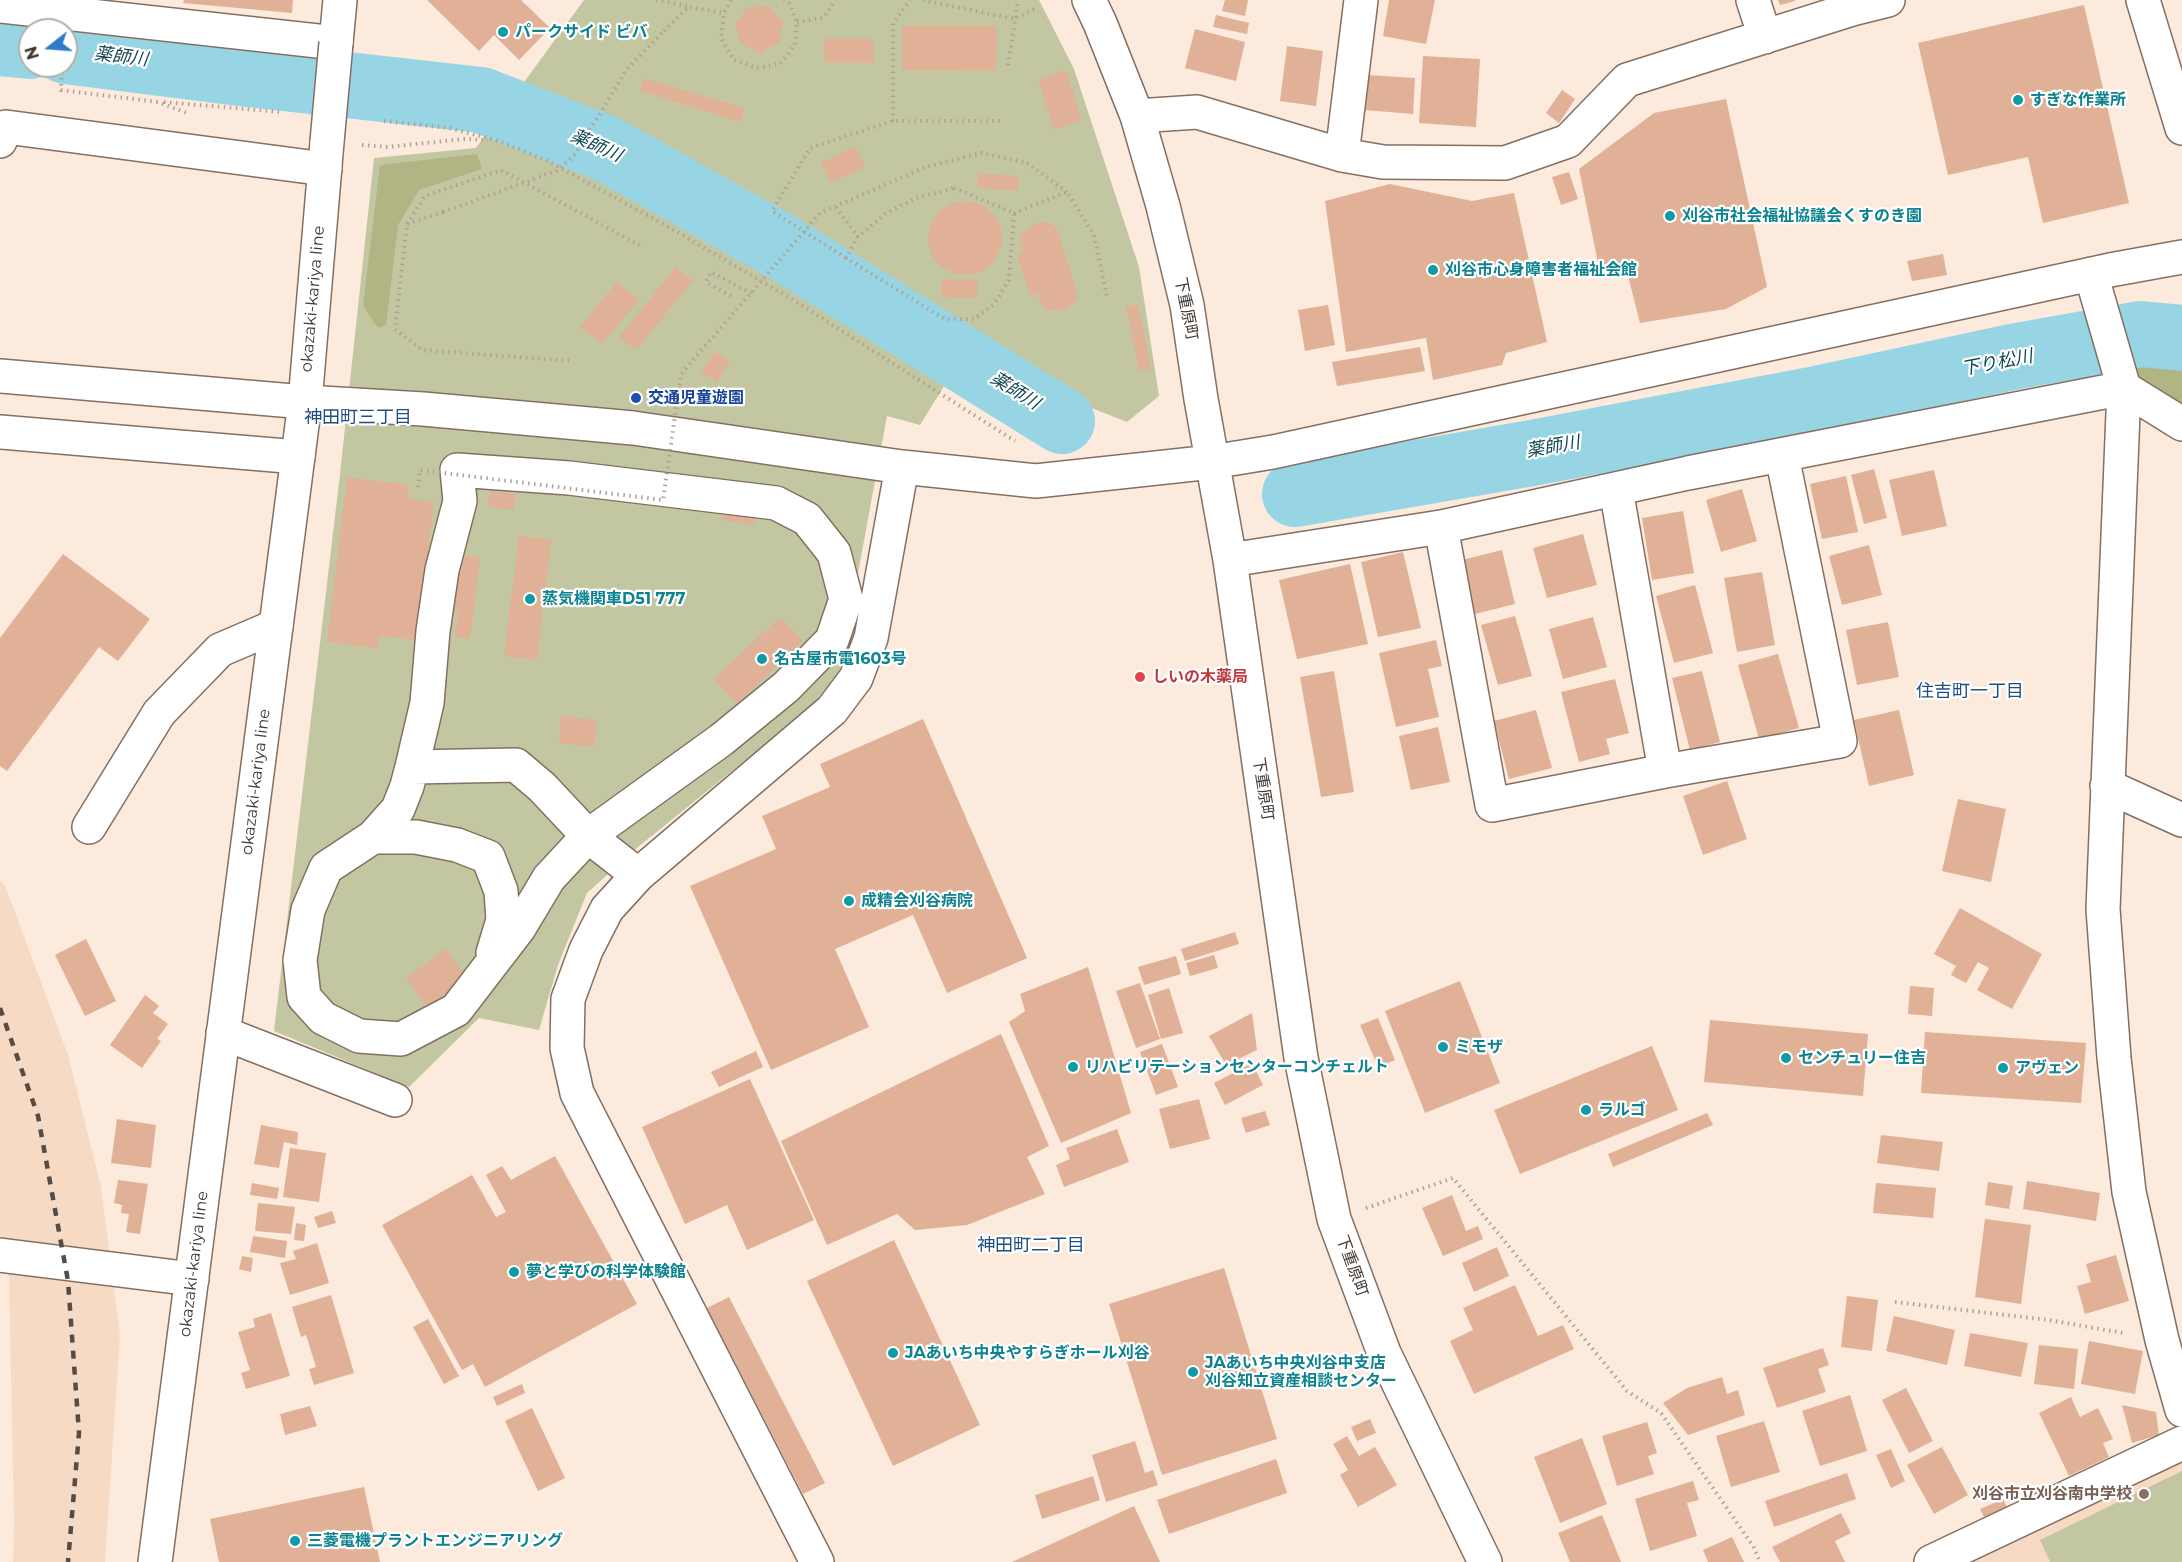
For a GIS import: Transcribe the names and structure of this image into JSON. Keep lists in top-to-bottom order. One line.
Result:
{"streets":{"street":["okazaki-kariya line","下重原町"]},"districts":["神田町三丁目","住吉町一丁目","神田町二丁目"],"water":["薬師川","下り松川"],"places":["パークサイド ビバ","すぎな作業所","刈谷市社会福祉協議会くすのき園","刈谷市心身障害者福祉会館","交通児童遊園","蒸気機関車D51 777","名古屋市電1603号","しいの木薬局","成精会刈谷病院","ミモザ","センチュリー住吉","リハビリテーションセンターコンチェルト","アヴェン","ラルゴ","夢と学びの科学体験館","JAあいち中央やすらぎホール刈谷","JAあいち中央刈谷中支店 刈谷知立資産相談センター","刈谷市立刈谷南中学校","三菱電機プラントエンジニアリング"],"north":"left"}
